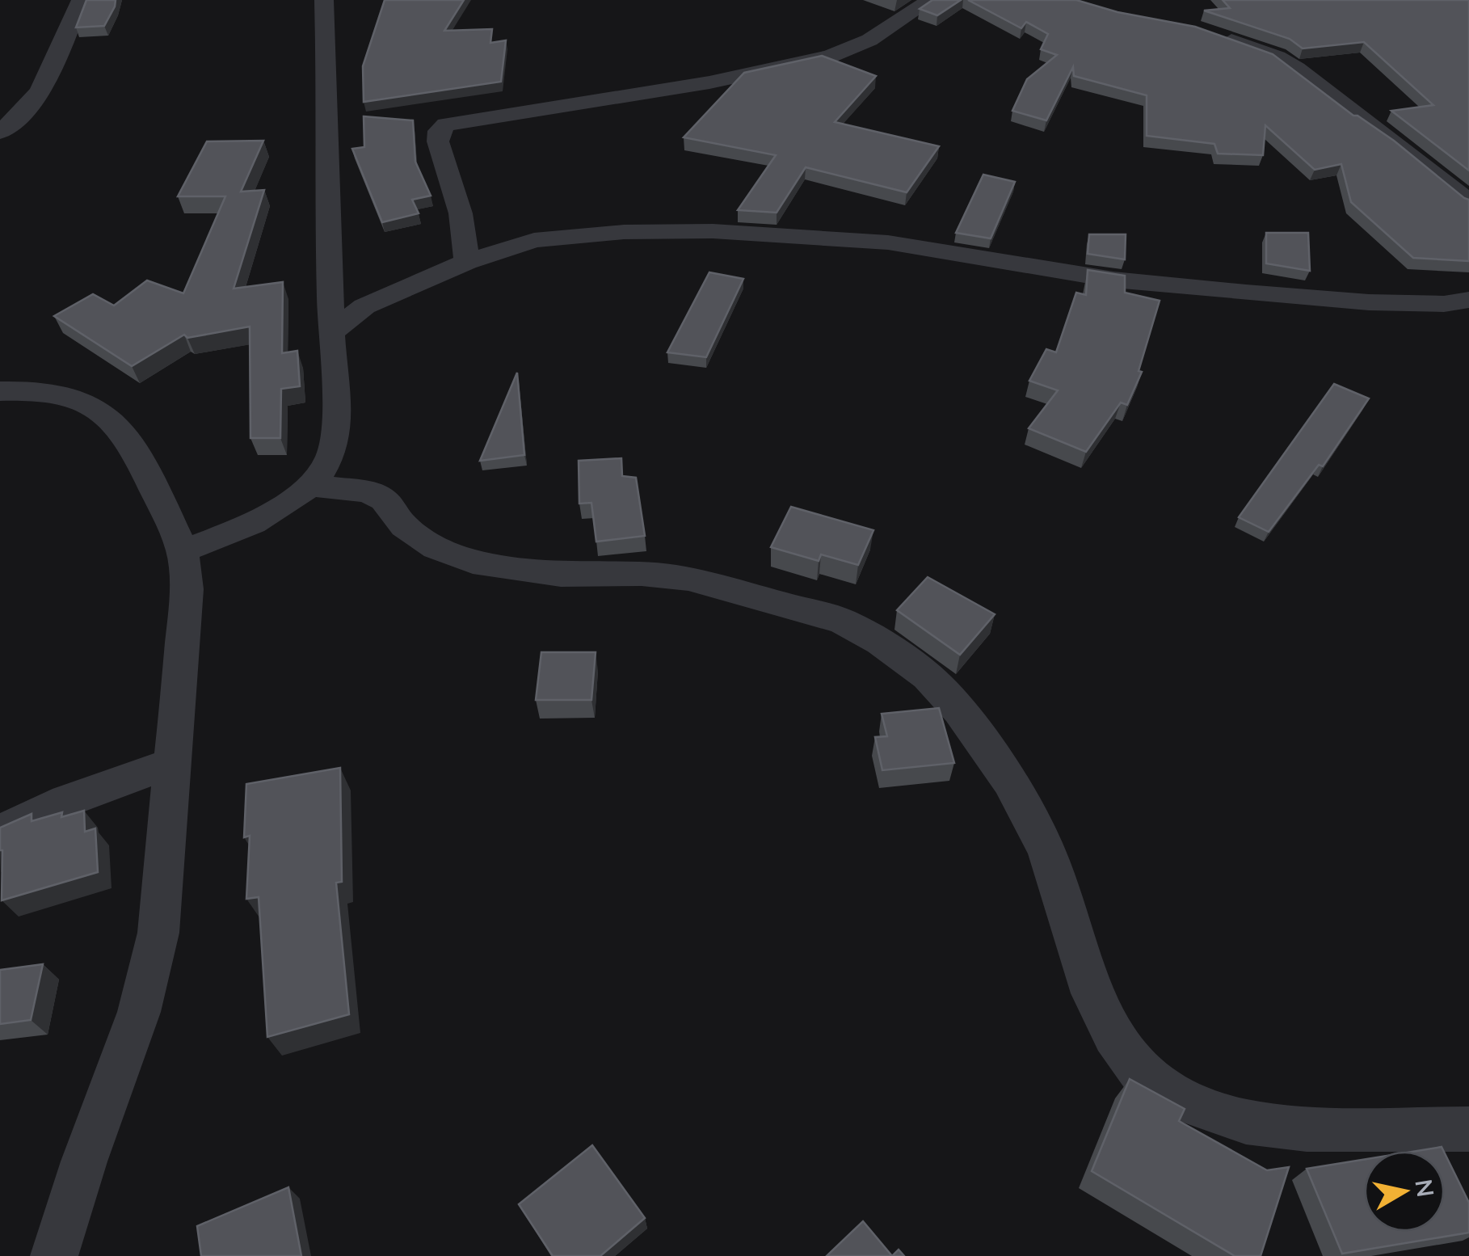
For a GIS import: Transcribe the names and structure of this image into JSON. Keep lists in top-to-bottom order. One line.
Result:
{"north":"right"}
